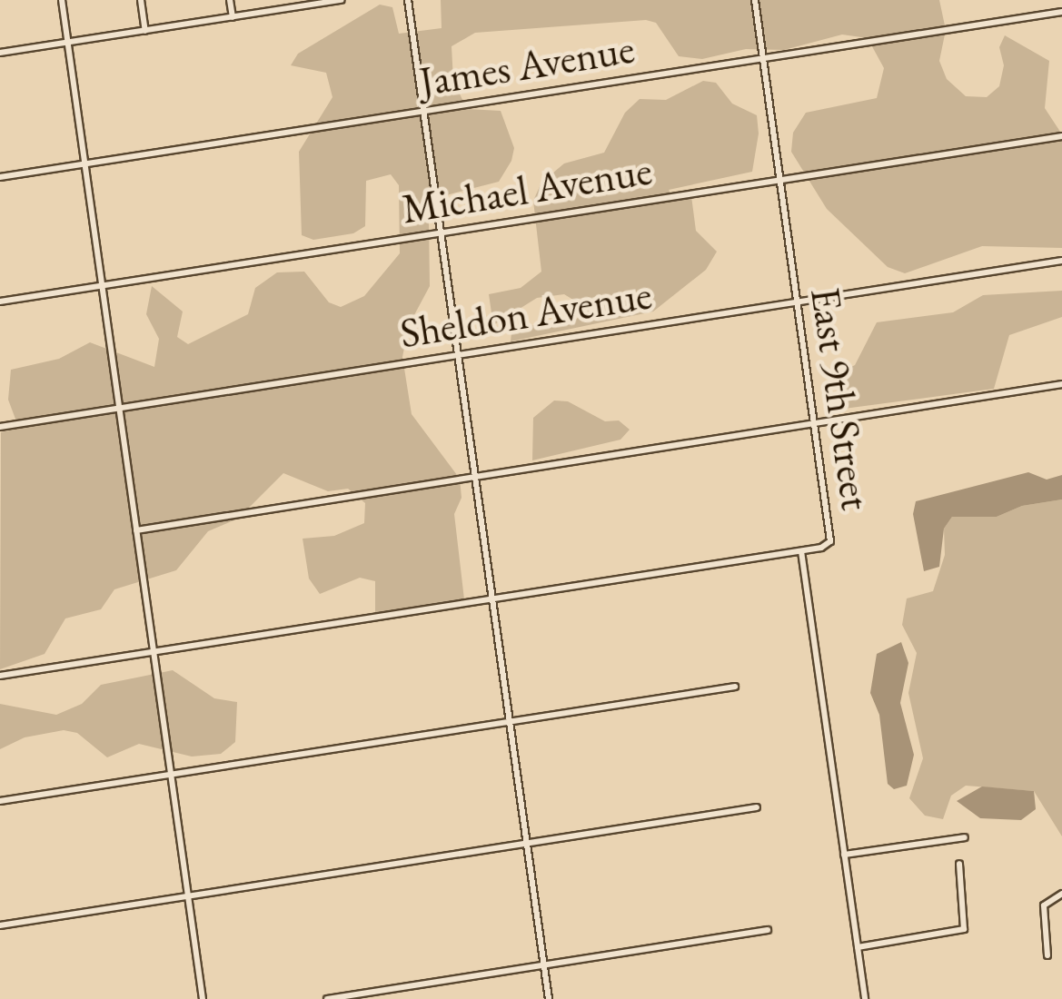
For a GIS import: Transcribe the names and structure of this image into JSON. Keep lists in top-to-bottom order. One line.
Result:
{"streets":{"street":["James Avenue","Michael Avenue","Sheldon Avenue","East 9th Street"]},"crossings":[["James Avenue","East 9th Street"],["Michael Avenue","East 9th Street"],["Sheldon Avenue","East 9th Street"]]}
